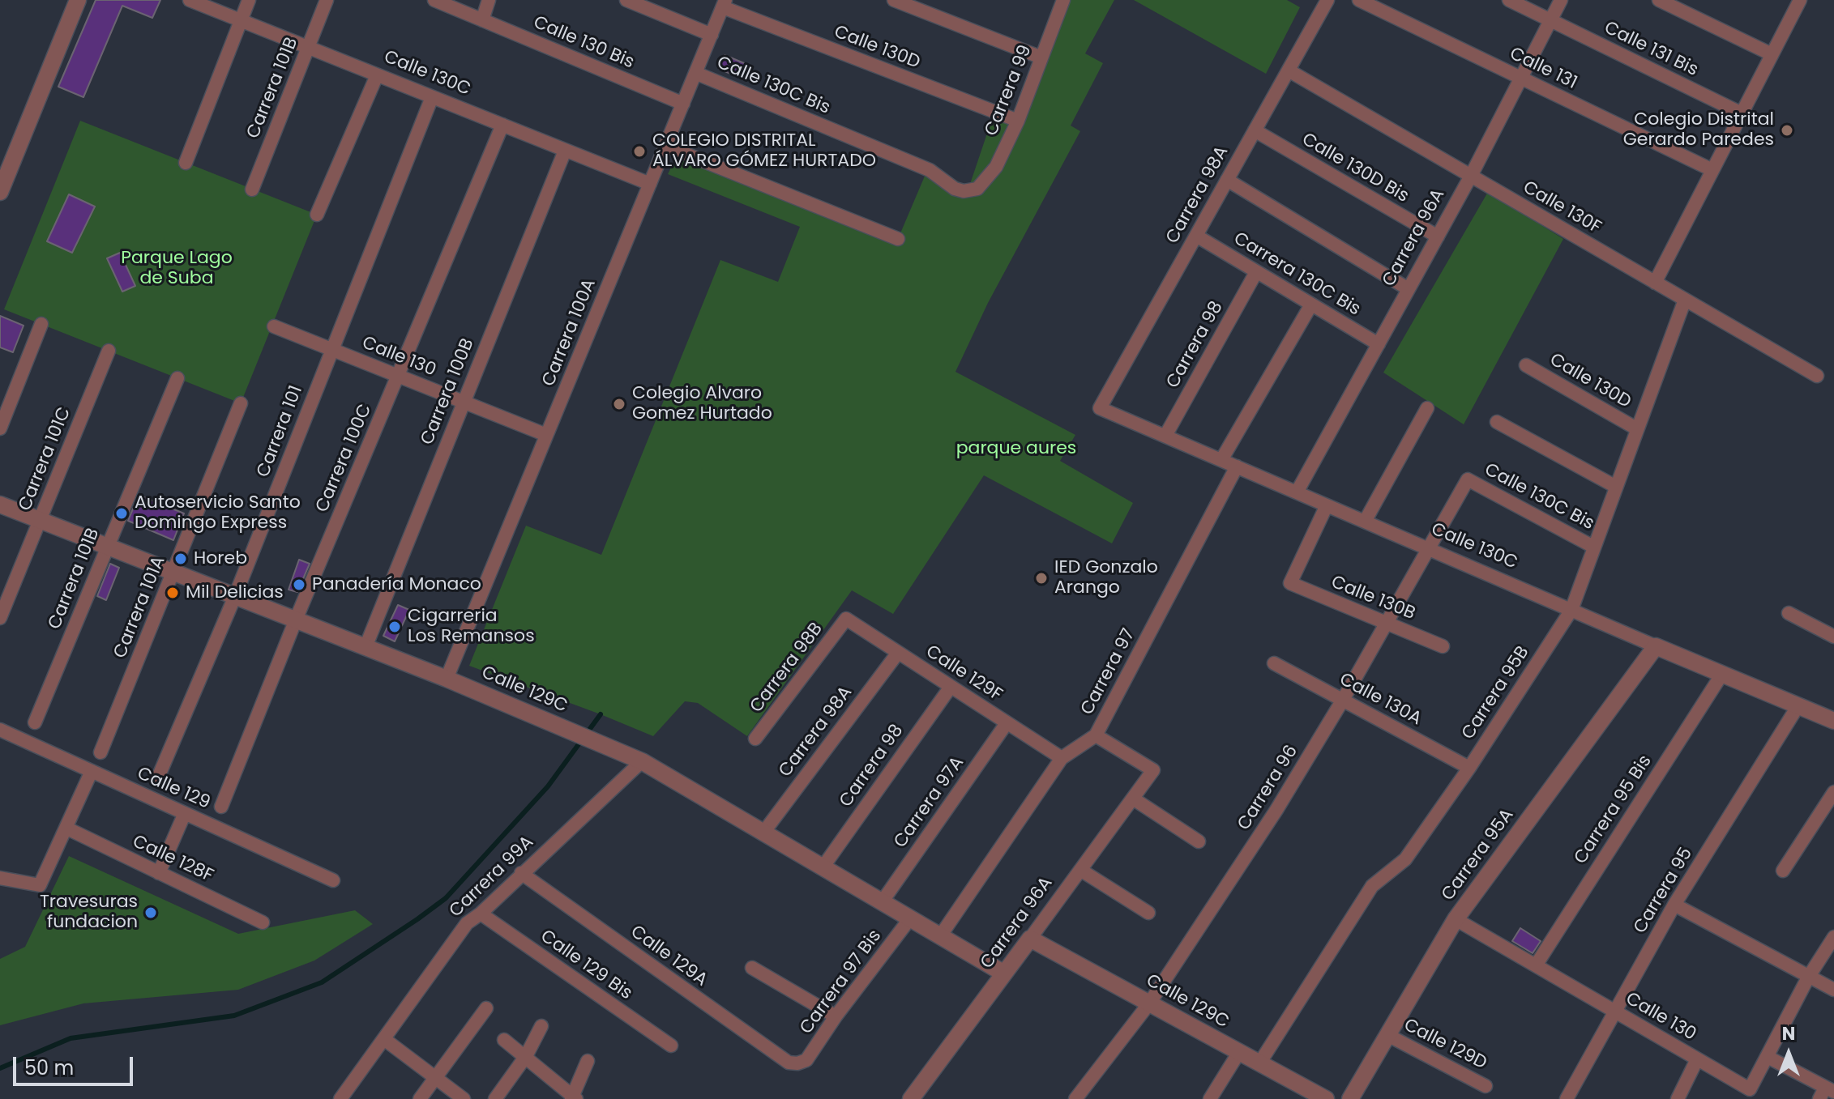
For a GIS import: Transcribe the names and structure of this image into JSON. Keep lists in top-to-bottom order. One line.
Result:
{"streets":{"street":["Calle 130 Bis","Calle 130D","Calle 131 Bis","Calle 131","Calle 130C","Calle 130C Bis","Carrera 101B","Carrera 99","Calle 130D Bis","Carrera 98A","Calle 130F","Carrera 96A","Carrera 130C Bis","Carrera 100A","Carrera 98","Calle 130","Carrera 100B","Carrera 101","Carrera 100C","Carrera 101C","Calle 130B","Carrera 101A","Carrera 98B","Carrera 97","Calle 129F","Calle 129C","Carrera 95B","Calle 130A","Carrera 96","Calle 129","Carrera 97A","Carrera 95 Bis","Carrera 95A","Calle 128F","Carrera 99A","Carrera 95","Calle 129A","Calle 129 Bis","Carrera 97 Bis","Calle 129D"]},"crossings":[["Calle 130 Bis","Carrera 100A"],["Calle 130D","Carrera 99"],["Calle 130D","Carrera 100A"],["Calle 130D","Carrera 95B"],["Calle 131 Bis","Carrera 96A"],["Calle 131","Carrera 96A"],["Calle 130C","Carrera 101B"],["Calle 130C","Carrera 98A"],["Calle 130C","Carrera 96A"],["Calle 130C","Carrera 100A"],["Calle 130C","Carrera 98"],["Calle 130C","Carrera 100B"],["Calle 130C","Carrera 101"],["Calle 130C","Carrera 100C"],["Calle 130C","Calle 130B"],["Calle 130C","Carrera 97"],["Calle 130C","Carrera 95B"],["Calle 130C","Carrera 96"],["Calle 130C","Carrera 95 Bis"],["Calle 130C","Carrera 95A"],["Calle 130C","Carrera 95"],["Calle 130C Bis","Carrera 99"],["Calle 130C Bis","Carrera 100A"],["Calle 130C Bis","Carrera 95B"],["Calle 130C Bis","Carrera 96"],["Carrera 101B","Calle 129C"],["Calle 130D Bis","Carrera 98A"],["Calle 130D Bis","Carrera 96A"],["Carrera 98A","Calle 130F"],["Carrera 98A","Carrera 130C Bis"],["Carrera 98A","Calle 129F"],["Carrera 98A","Calle 129C"],["Calle 130F","Carrera 96A"],["Calle 130F","Carrera 95B"],["Carrera 96A","Carrera 130C Bis"],["Carrera 96A","Carrera 97"],["Carrera 96A","Calle 129C"],["Carrera 130C Bis","Carrera 98"],["Carrera 100A","Calle 130"],["Carrera 100A","Calle 129C"],["Carrera 98","Calle 129F"],["Carrera 98","Calle 129C"],["Calle 130","Carrera 100B"],["Calle 130","Carrera 101"],["Calle 130","Carrera 100C"],["Calle 130","Carrera 95 Bis"],["Calle 130","Carrera 95A"],["Calle 130","Carrera 95"],["Carrera 100B","Calle 129C"],["Carrera 101","Calle 129C"],["Carrera 100C","Calle 129C"],["Carrera 101C","Calle 129C"],["Calle 130B","Carrera 96"],["Carrera 101A","Calle 129C"],["Carrera 98B","Calle 129F"],["Carrera 97","Calle 129F"],["Carrera 97","Calle 129C"],["Calle 129F","Carrera 97A"],["Calle 129C","Carrera 95B"],["Calle 129C","Carrera 96"],["Calle 129C","Carrera 97A"],["Calle 129C","Carrera 99A"],["Calle 129C","Carrera 97 Bis"],["Carrera 95B","Calle 130A"],["Calle 130A","Carrera 96"],["Carrera 95A","Calle 129D"],["Carrera 99A","Calle 129A"],["Carrera 99A","Calle 129 Bis"],["Calle 129A","Carrera 97 Bis"]],"parks":["Parque Lago de Suba","parque aures"],"places":["Colegio Distrital Gerardo Paredes","COLEGIO DISTRITAL ÁLVARO GÓMEZ HURTADO","Colegio Alvaro Gomez Hurtado","Autoservicio Santo Domingo Express","Horeb","IED Gonzalo Arango","Panadería Monaco","Mil Delicias","Cigarreria Los Remansos","Travesuras fundacion"],"scale_bar":"50 m","north":"top"}
